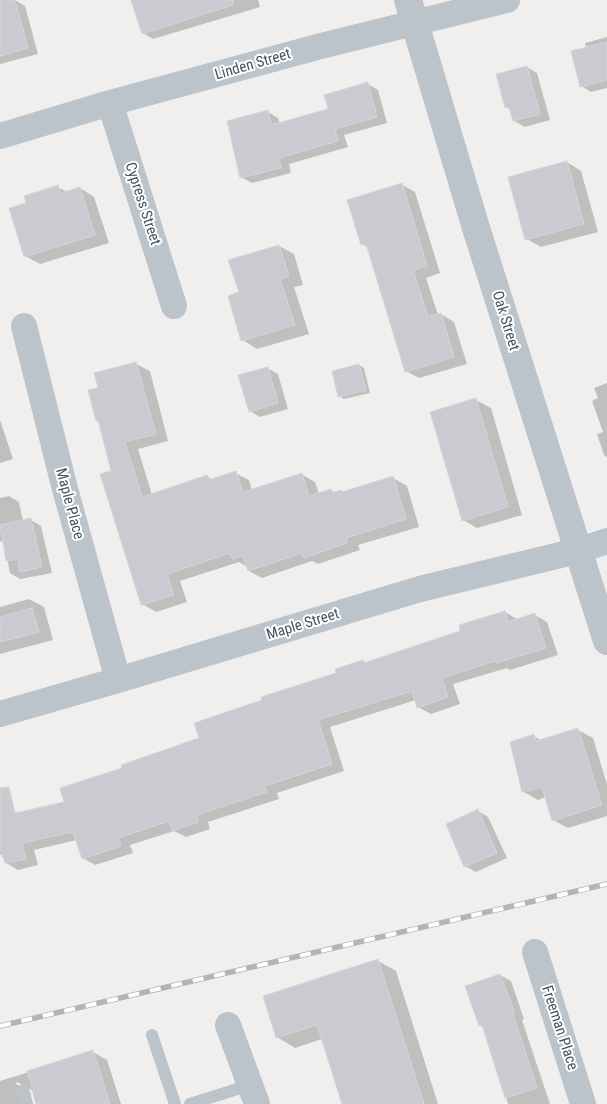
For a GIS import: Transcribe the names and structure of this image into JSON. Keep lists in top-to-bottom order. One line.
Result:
{"streets":{"street":["Linden Street","Cypress Street","Oak Street","Maple Place","Maple Street","Freeman Place"]},"crossings":[["Linden Street","Cypress Street"],["Linden Street","Oak Street"],["Oak Street","Maple Street"],["Maple Place","Maple Street"]]}
